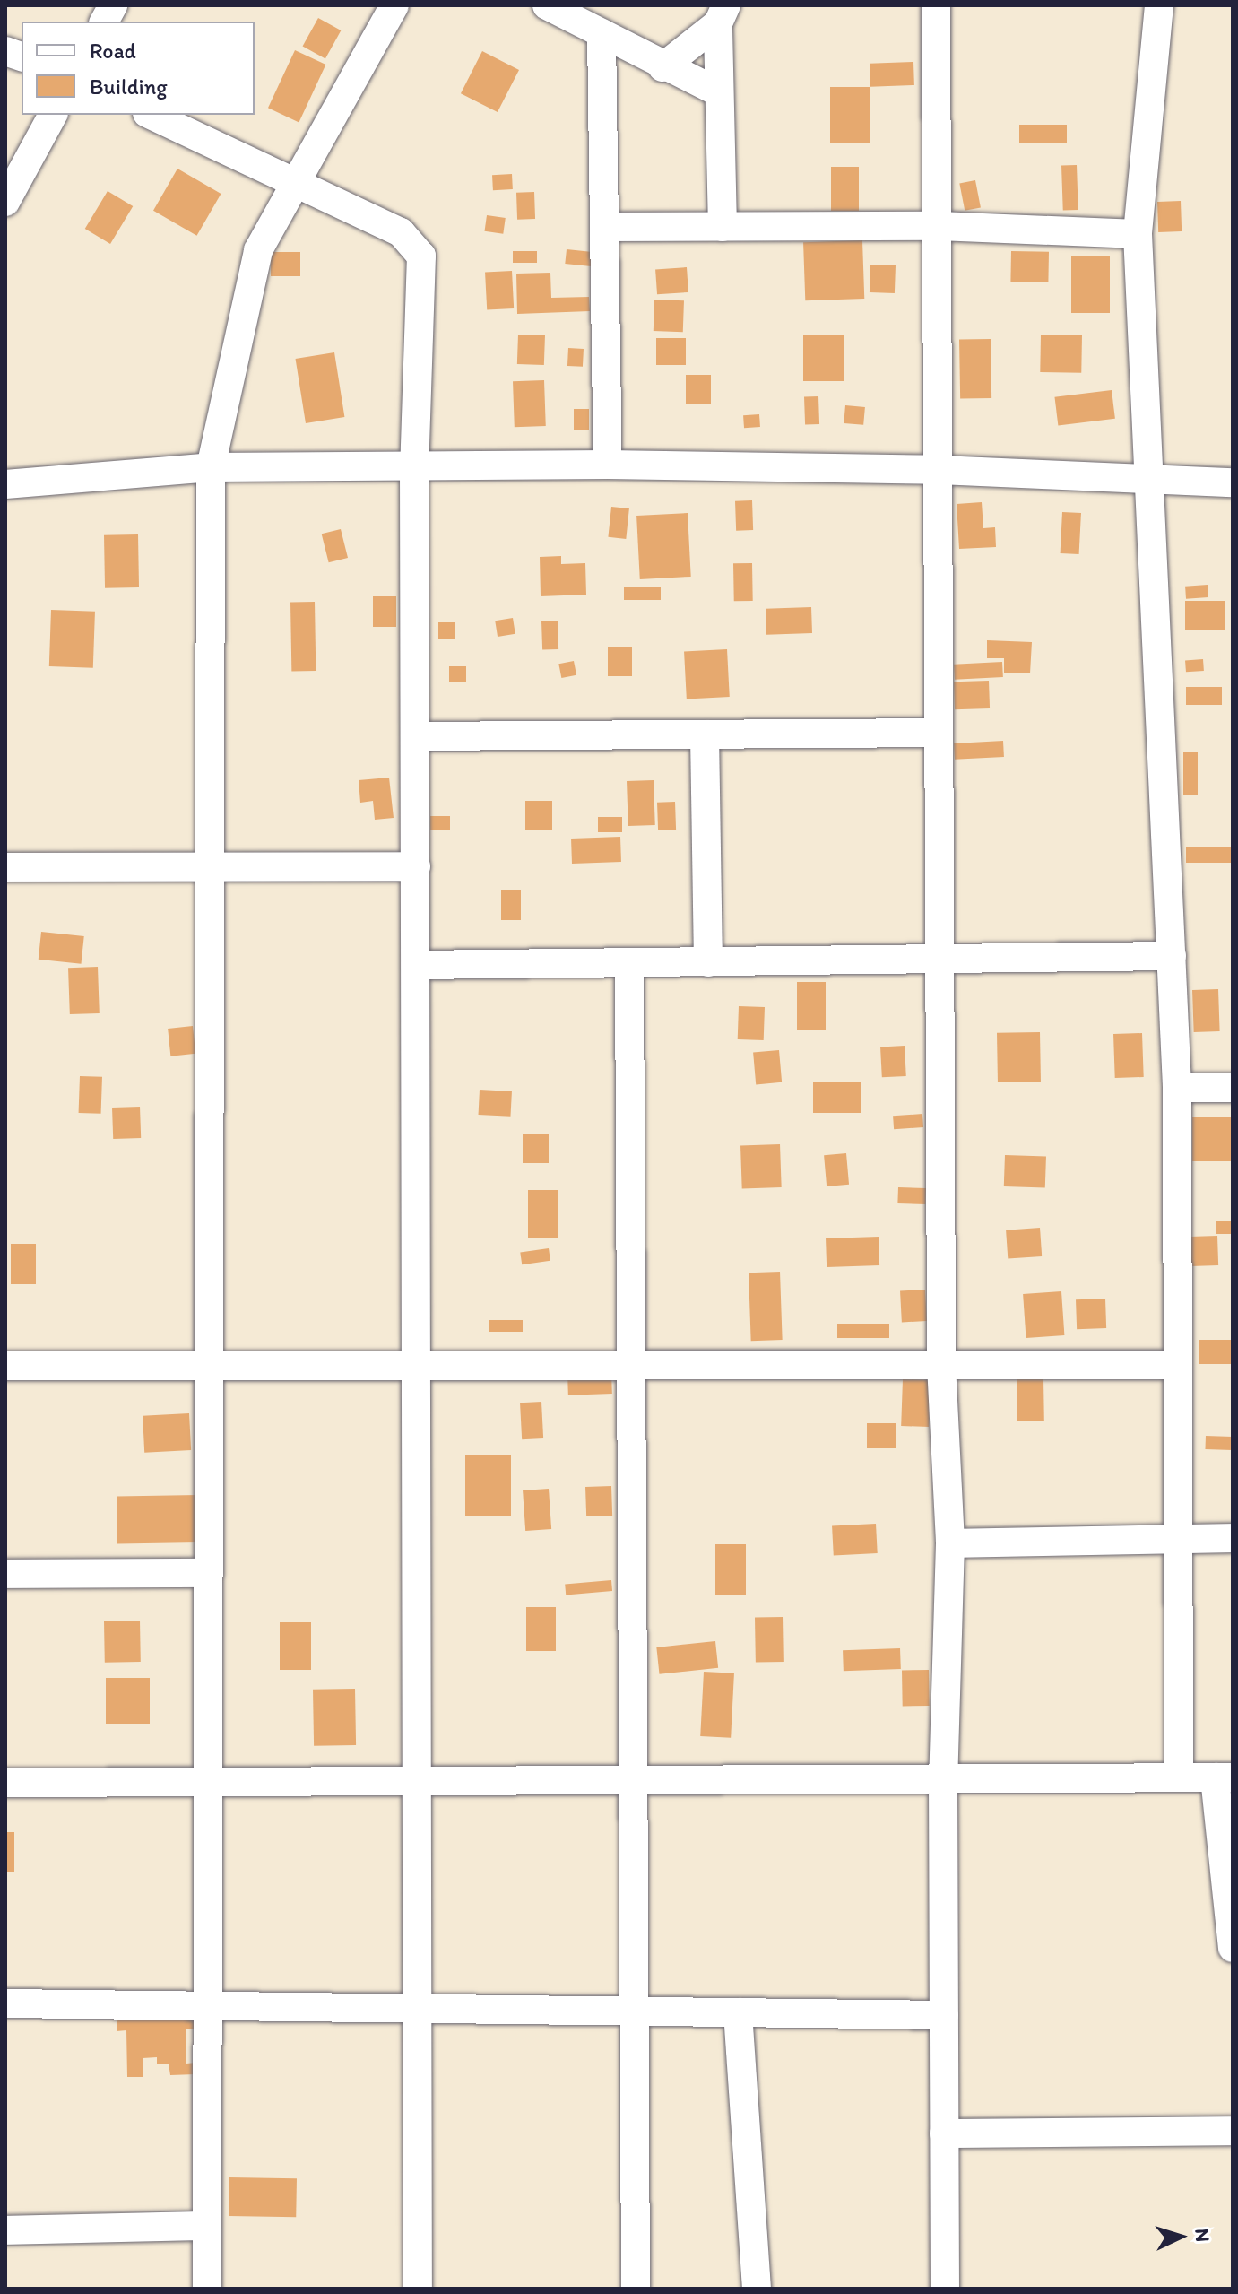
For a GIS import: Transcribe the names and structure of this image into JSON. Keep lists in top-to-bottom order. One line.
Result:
{"legend":["Road","Building"],"north":"right"}
